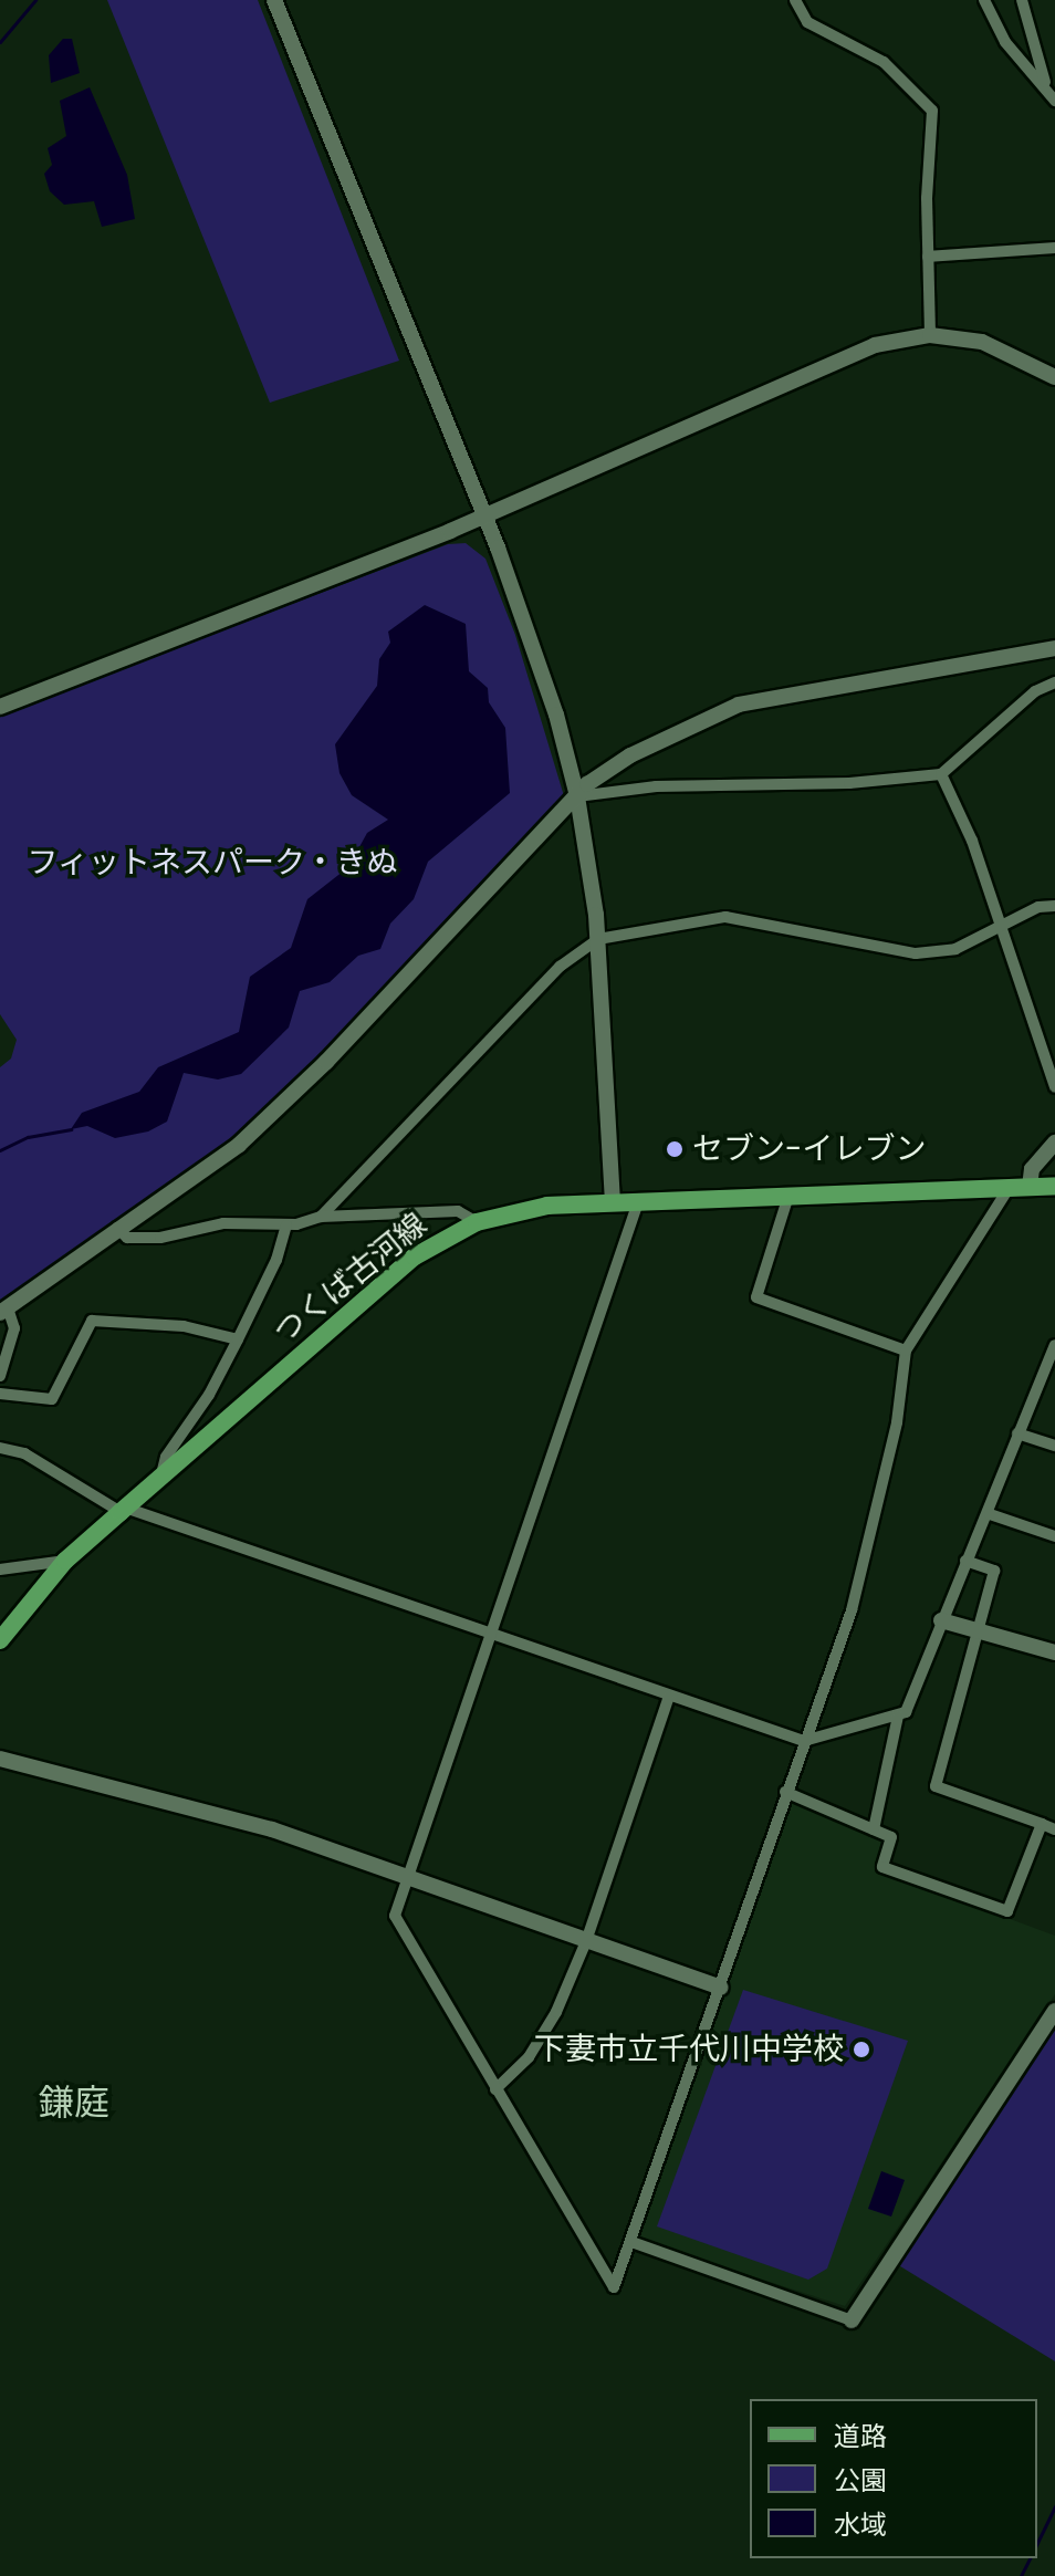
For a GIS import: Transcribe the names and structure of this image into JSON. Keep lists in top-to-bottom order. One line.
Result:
{"streets":{"main road":["つくば古河線"]},"districts":["鎌庭"],"parks":["フィットネスパーク・きぬ"],"places":["セブン-イレブン","下妻市立千代川中学校"],"legend":["道路","公園","水域"]}
